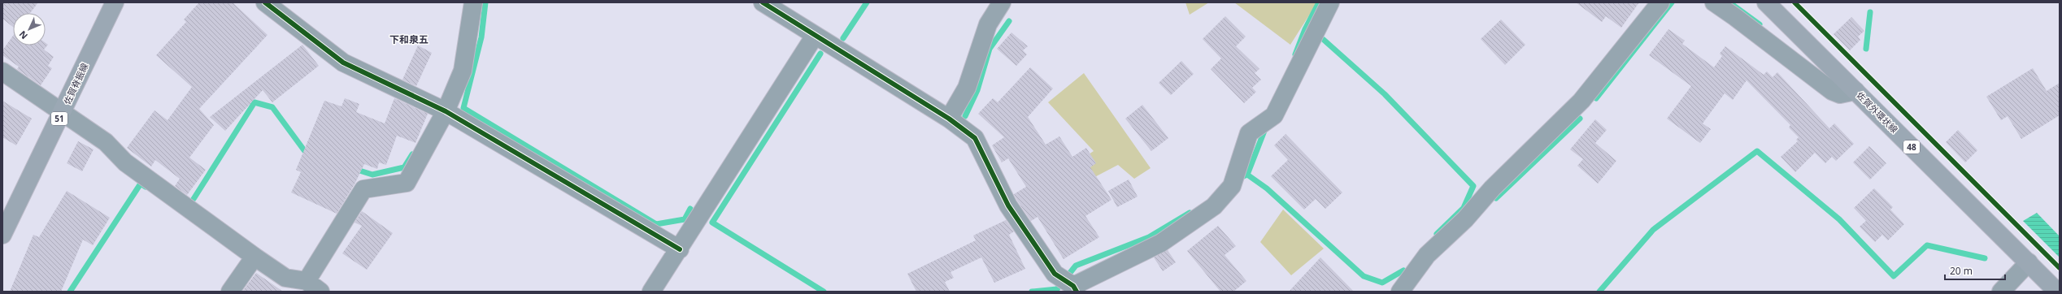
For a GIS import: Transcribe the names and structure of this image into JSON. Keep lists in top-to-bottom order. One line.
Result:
{"streets":{"main road":["佐賀脊振線","佐賀外環状線","51","48"]},"districts":["下和泉五"],"scale_bar":"20 m","north":"bottom left"}
